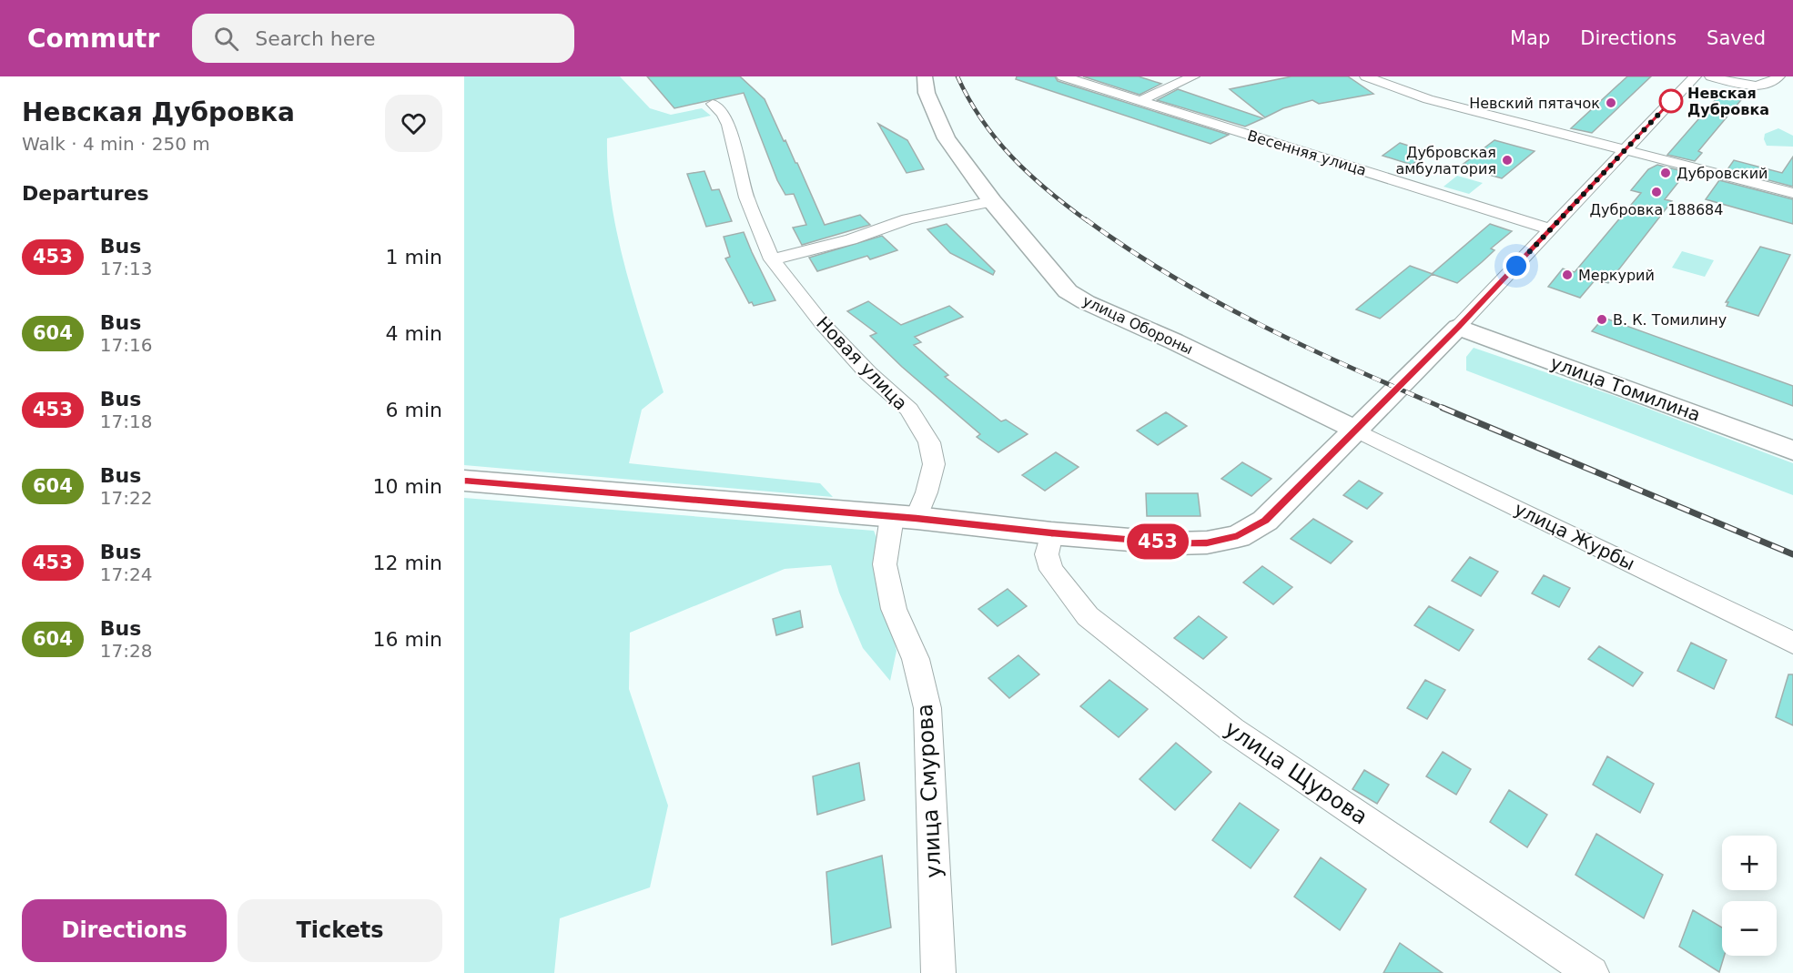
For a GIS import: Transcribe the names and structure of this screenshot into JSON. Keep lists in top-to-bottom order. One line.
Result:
{"streets":{"street":["Весенняя улица","улица Обороны","Новая улица","улица Томилина","улица Журбы","улица Щурова","улица Смурова"]},"crossings":[["улица Обороны","улица Журбы"],["Новая улица","улица Смурова"]],"places":["Невская Дубровка","Невский пятачок","Дубровская амбулатория","Дубровский","Дубровка 188684","Меркурий","В. К. Томилину"],"lines":["bus line 453"],"page":{"header":"Commutr","search":"Search here","nav":["Map","Directions","Saved"],"heading":[["Невская Дубровка","Walk · 4 min · 250 m"],"Departures"],"on_map":"453","list":[{"mark":"453","name":"Bus","note":"17:13","value":"1 min"},{"mark":"604","name":"Bus","note":"17:16","value":"4 min"},{"mark":"453","name":"Bus","note":"17:18","value":"6 min"},{"mark":"604","name":"Bus","note":"17:22","value":"10 min"},{"mark":"453","name":"Bus","note":"17:24","value":"12 min"},{"mark":"604","name":"Bus","note":"17:28","value":"16 min"}],"map_buttons":["+","−"],"buttons":["Directions","Tickets"]}}
